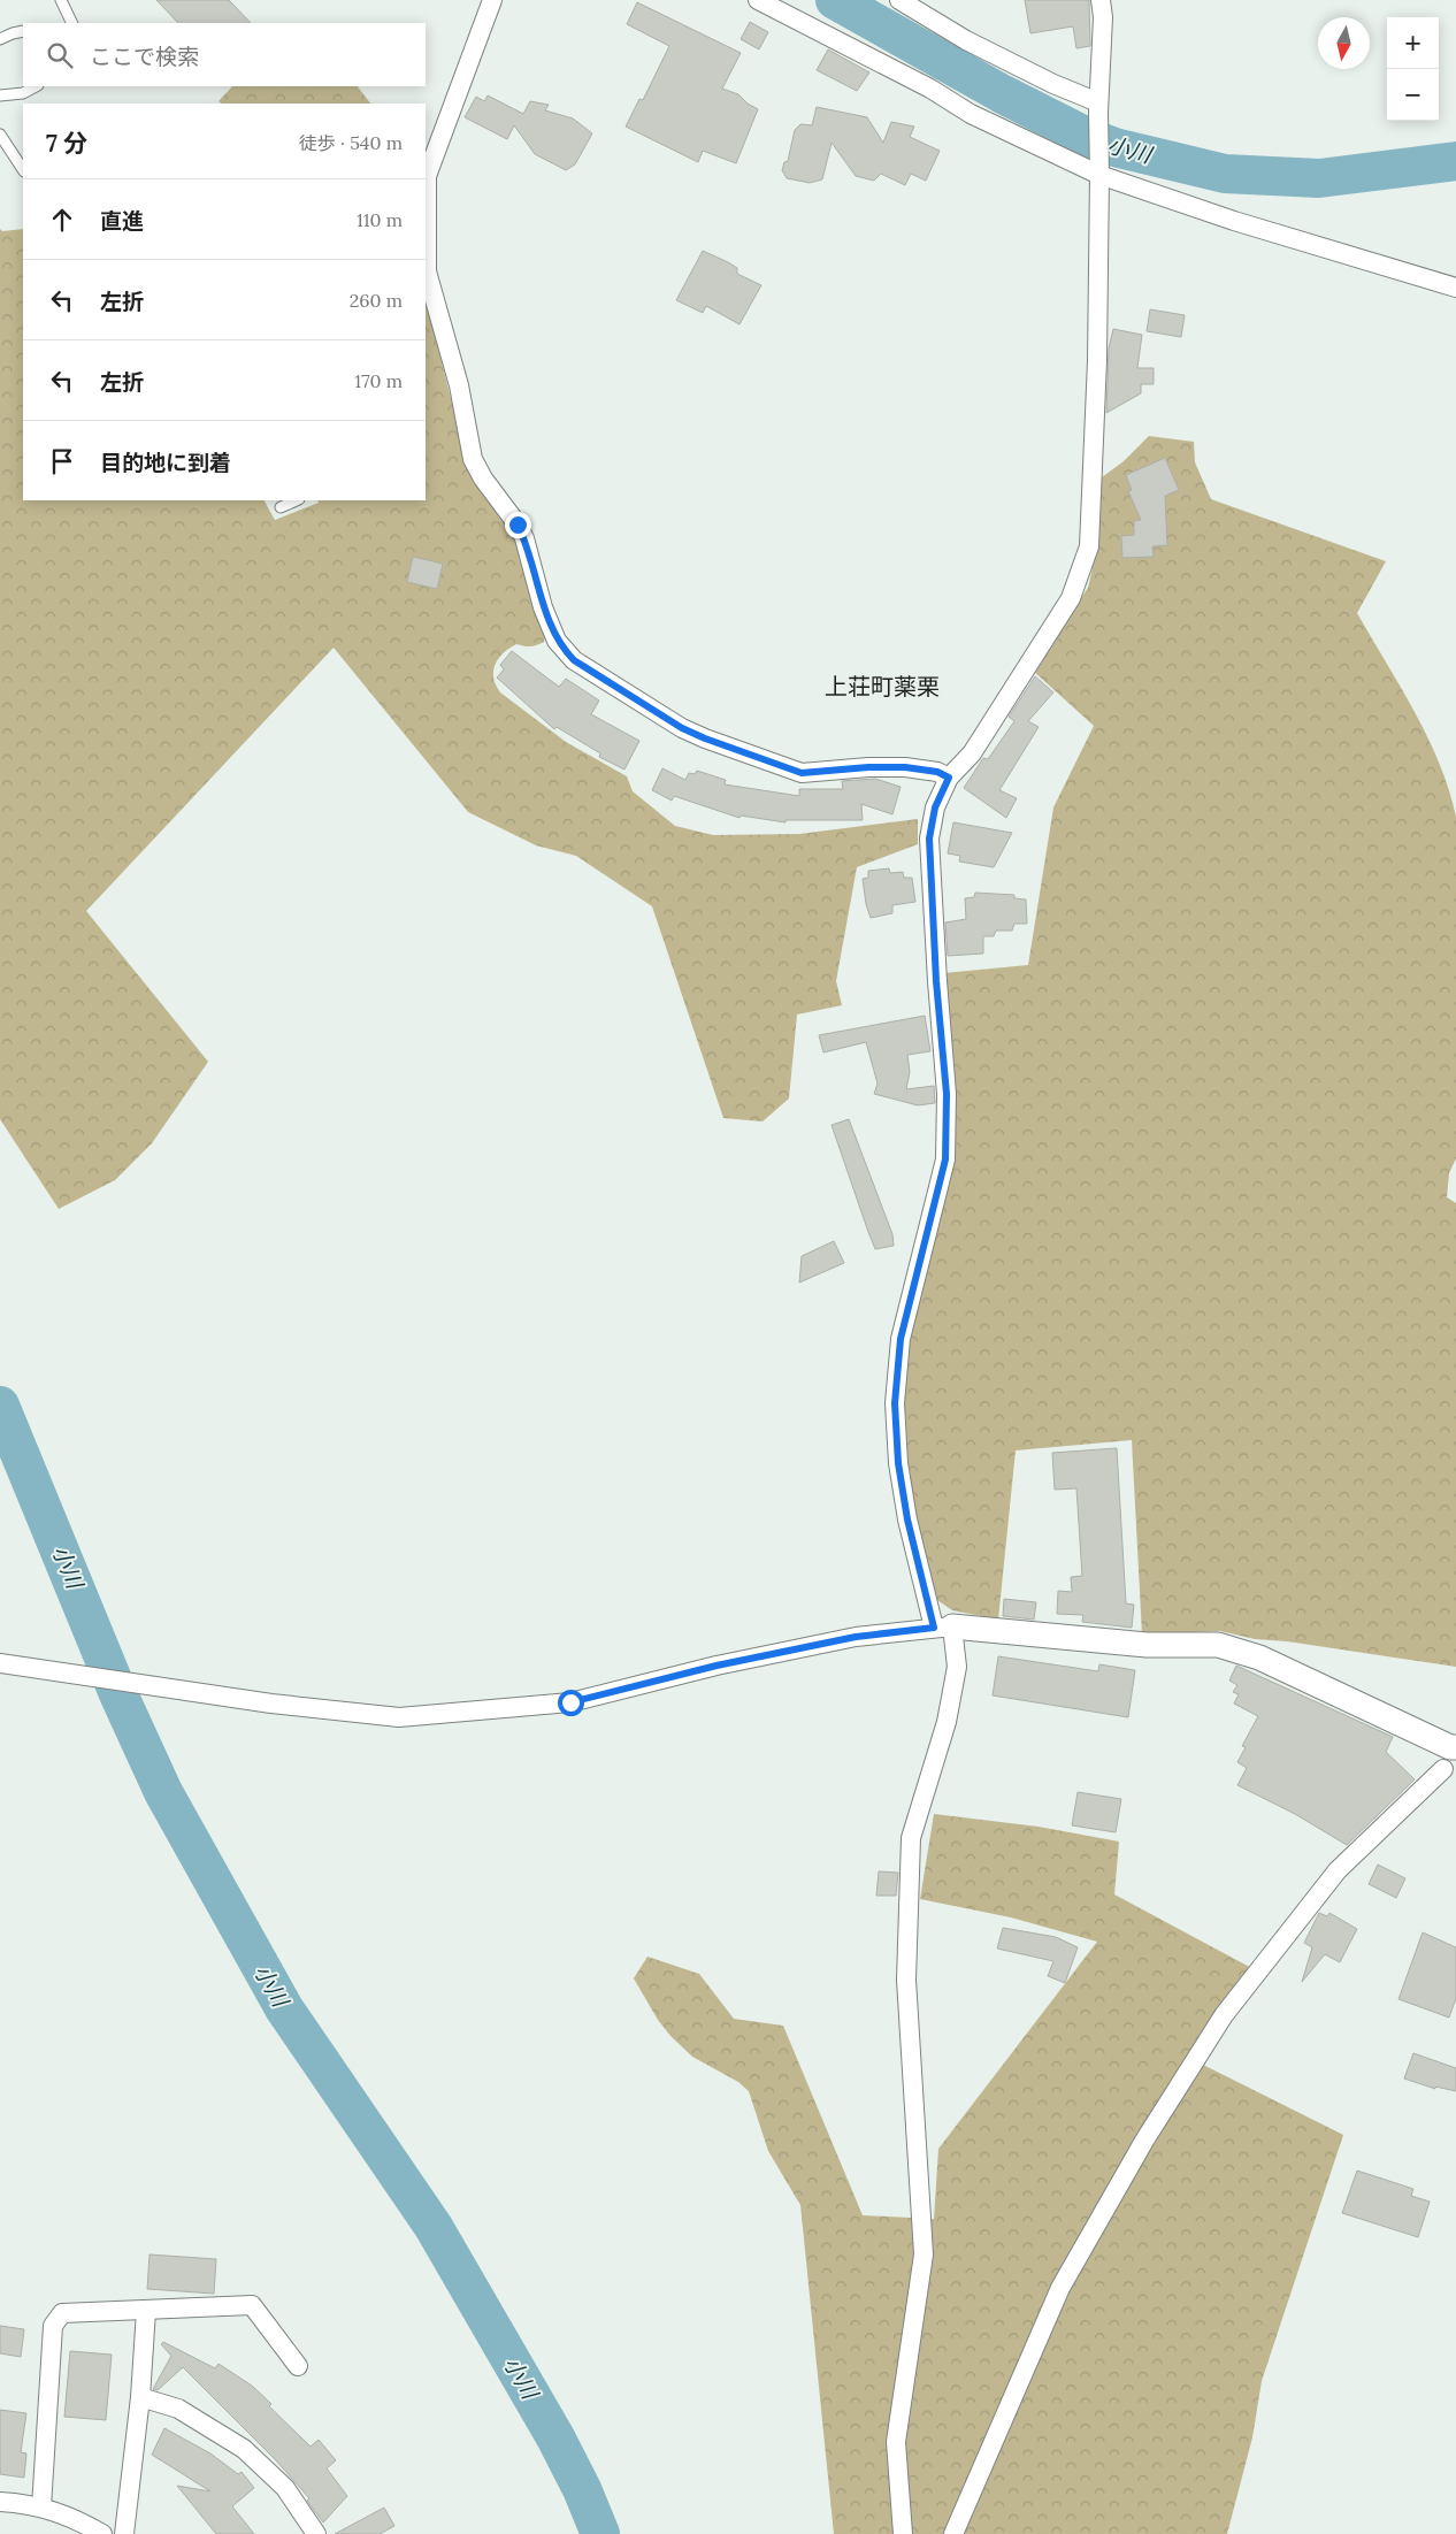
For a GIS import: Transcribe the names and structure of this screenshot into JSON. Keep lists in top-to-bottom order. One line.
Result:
{"districts":["上荘町薬栗"],"water":["小川"],"north":"bottom","page":{"map_buttons":["+","−"],"search":"ここで検索","heading":["7 分","徒歩 · 540 m"],"list":[["直進","110 m"],["左折","260 m"],["左折","170 m"],"目的地に到着"]}}
